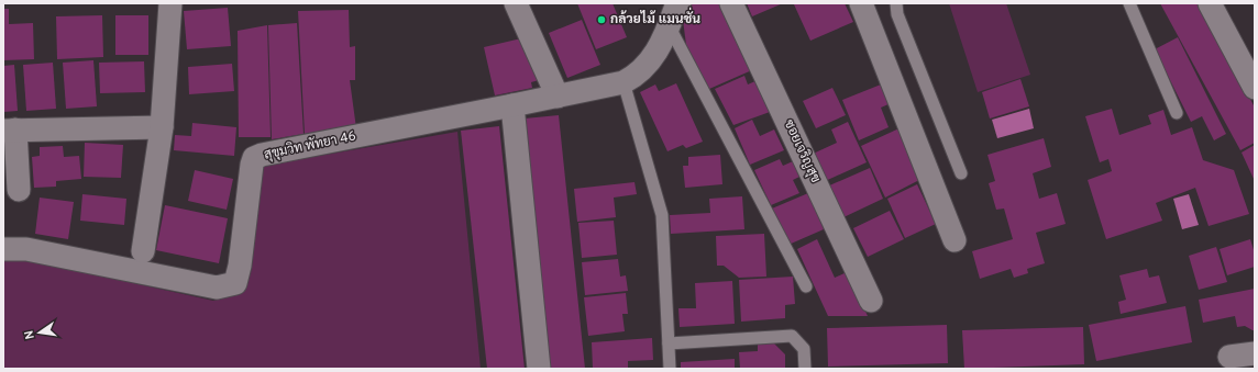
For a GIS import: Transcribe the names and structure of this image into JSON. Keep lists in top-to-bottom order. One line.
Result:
{"streets":{"street":["สุขุมวิท พัทยา 46","ซอยเจริญสุข"]},"places":["กล้วยไม้ แมนชั่น"],"north":"left"}
